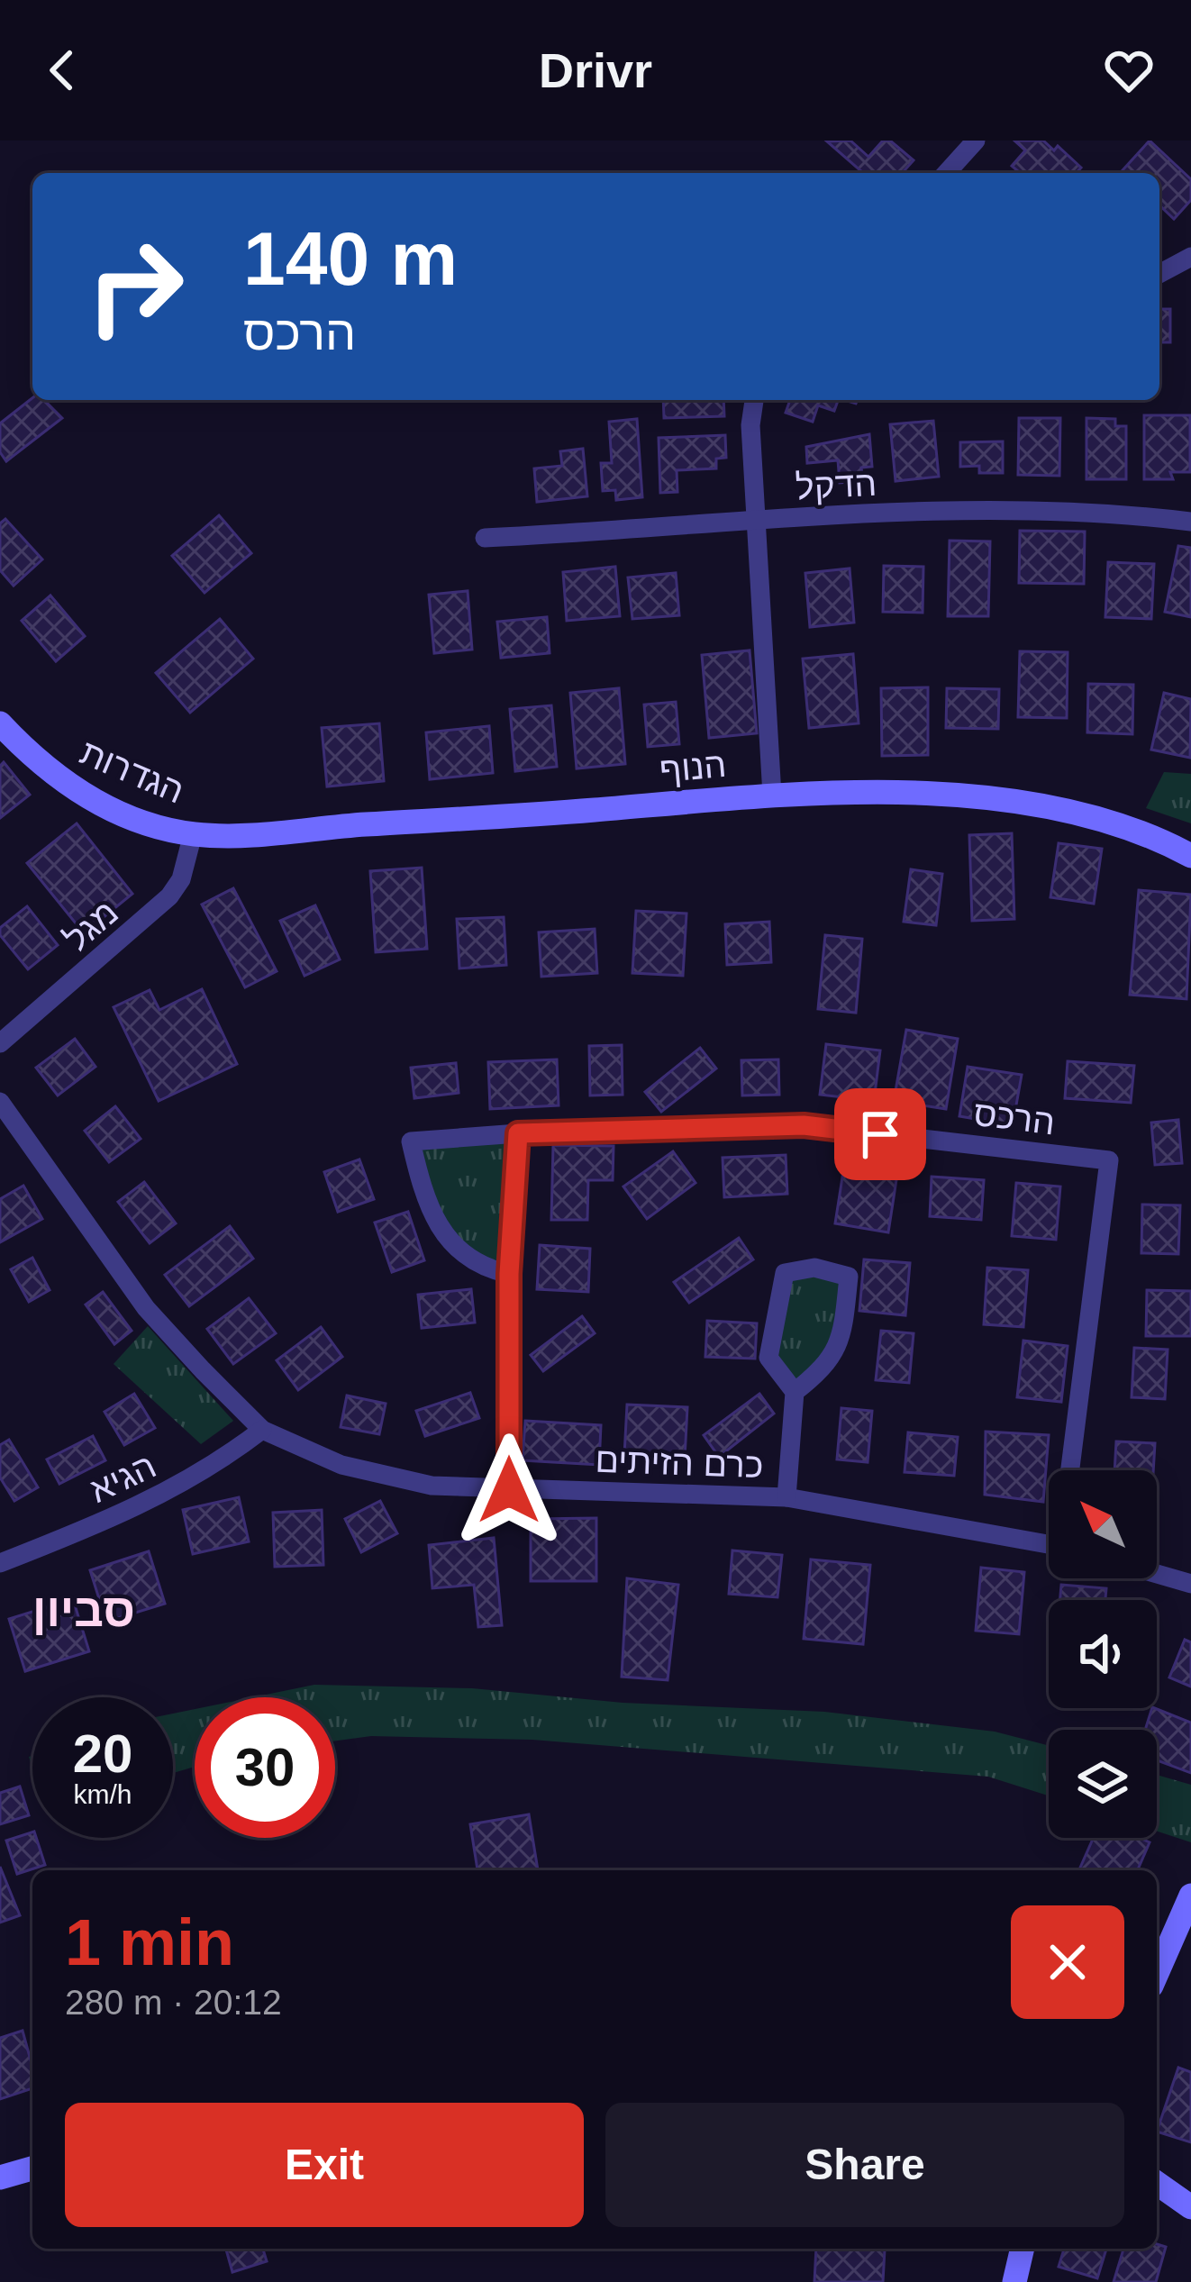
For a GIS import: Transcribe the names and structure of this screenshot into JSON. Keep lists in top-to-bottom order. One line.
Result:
{"streets":{"street":["הדקל","הנוף","הגדרות","מגל","הרכס","כרם הזיתים","הגיא"]},"crossings":[["הנוף","הגדרות"],["הנוף","מגל"],["הגדרות","מגל"],["כרם הזיתים","הגיא"]],"districts":["סביון"],"north":"top left","page":{"header":"Drivr","turn":["140 m","הרכס"],"speed":"20 km/h","limit":"30","heading":["1 min","280 m · 20:12"],"buttons":["Exit","Share"]}}
